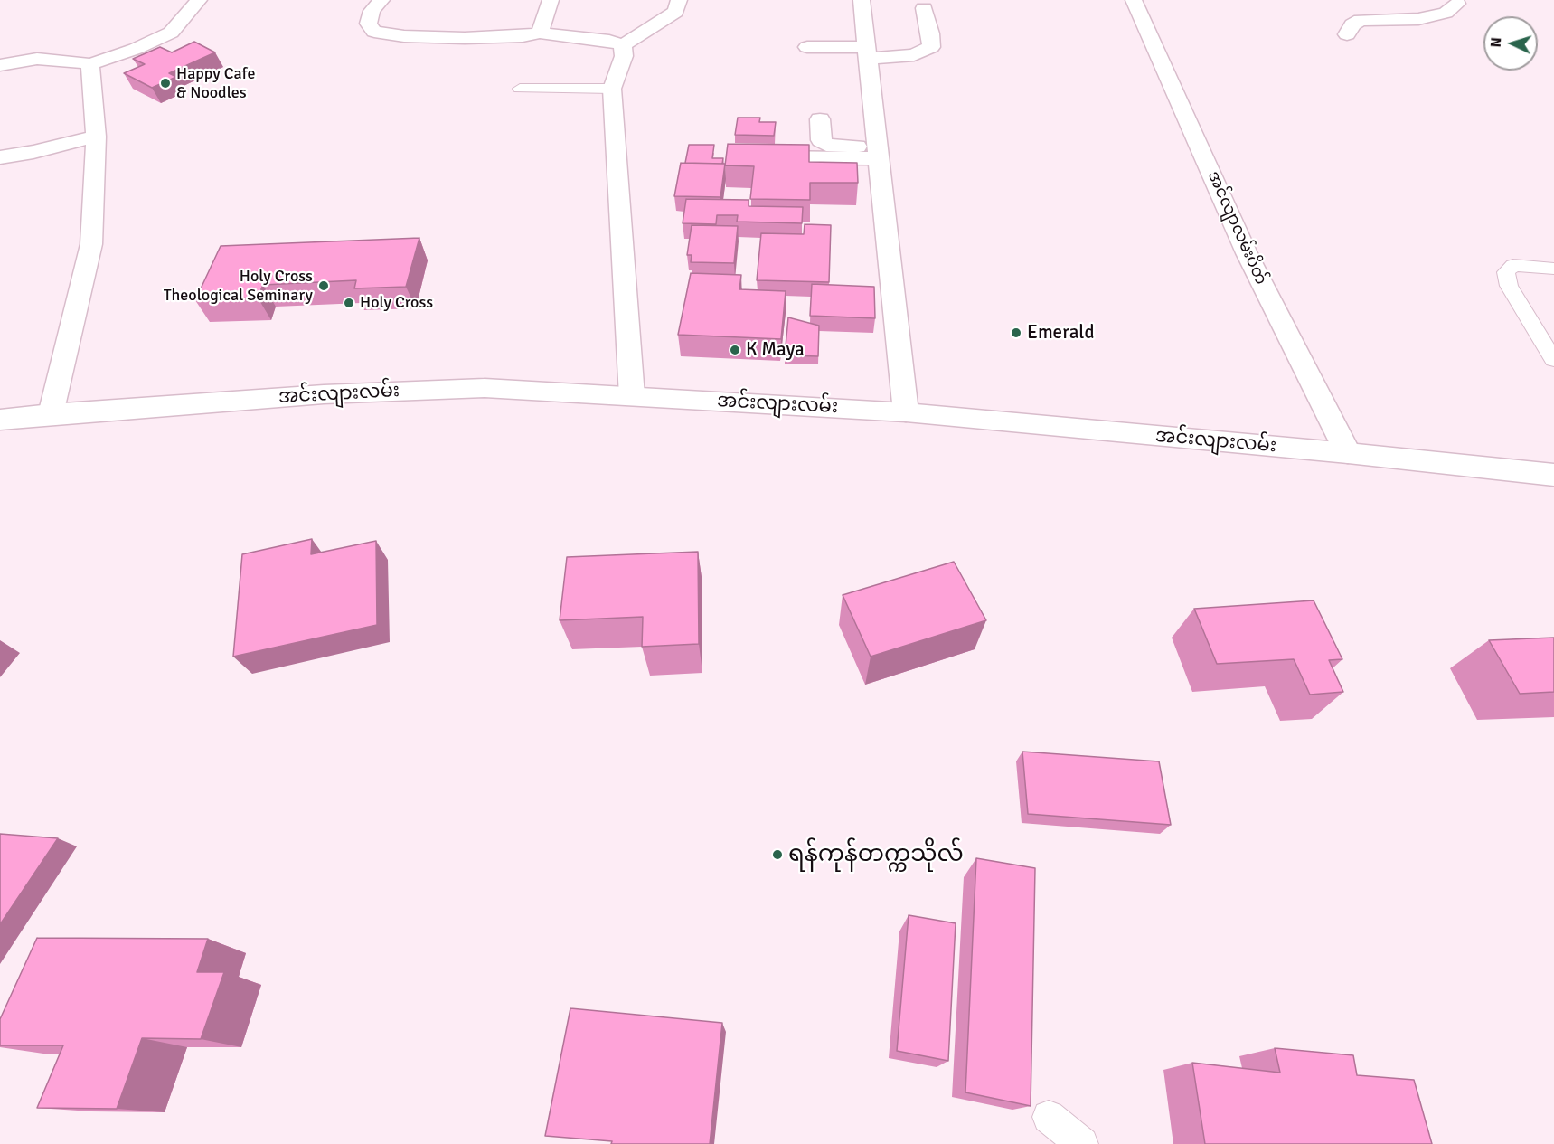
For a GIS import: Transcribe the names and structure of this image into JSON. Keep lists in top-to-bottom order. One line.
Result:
{"streets":{"street":["အင်လျာလမ်းပိတ်","အင်းလျားလမ်း"]},"crossings":[["အင်လျာလမ်းပိတ်","အင်းလျားလမ်း"]],"places":["Happy Cafe & Noodles","Holy Cross Theological Seminary","Holy Cross","Emerald","K Maya","ရန်ကုန်တက္ကသိုလ်"],"north":"left"}
